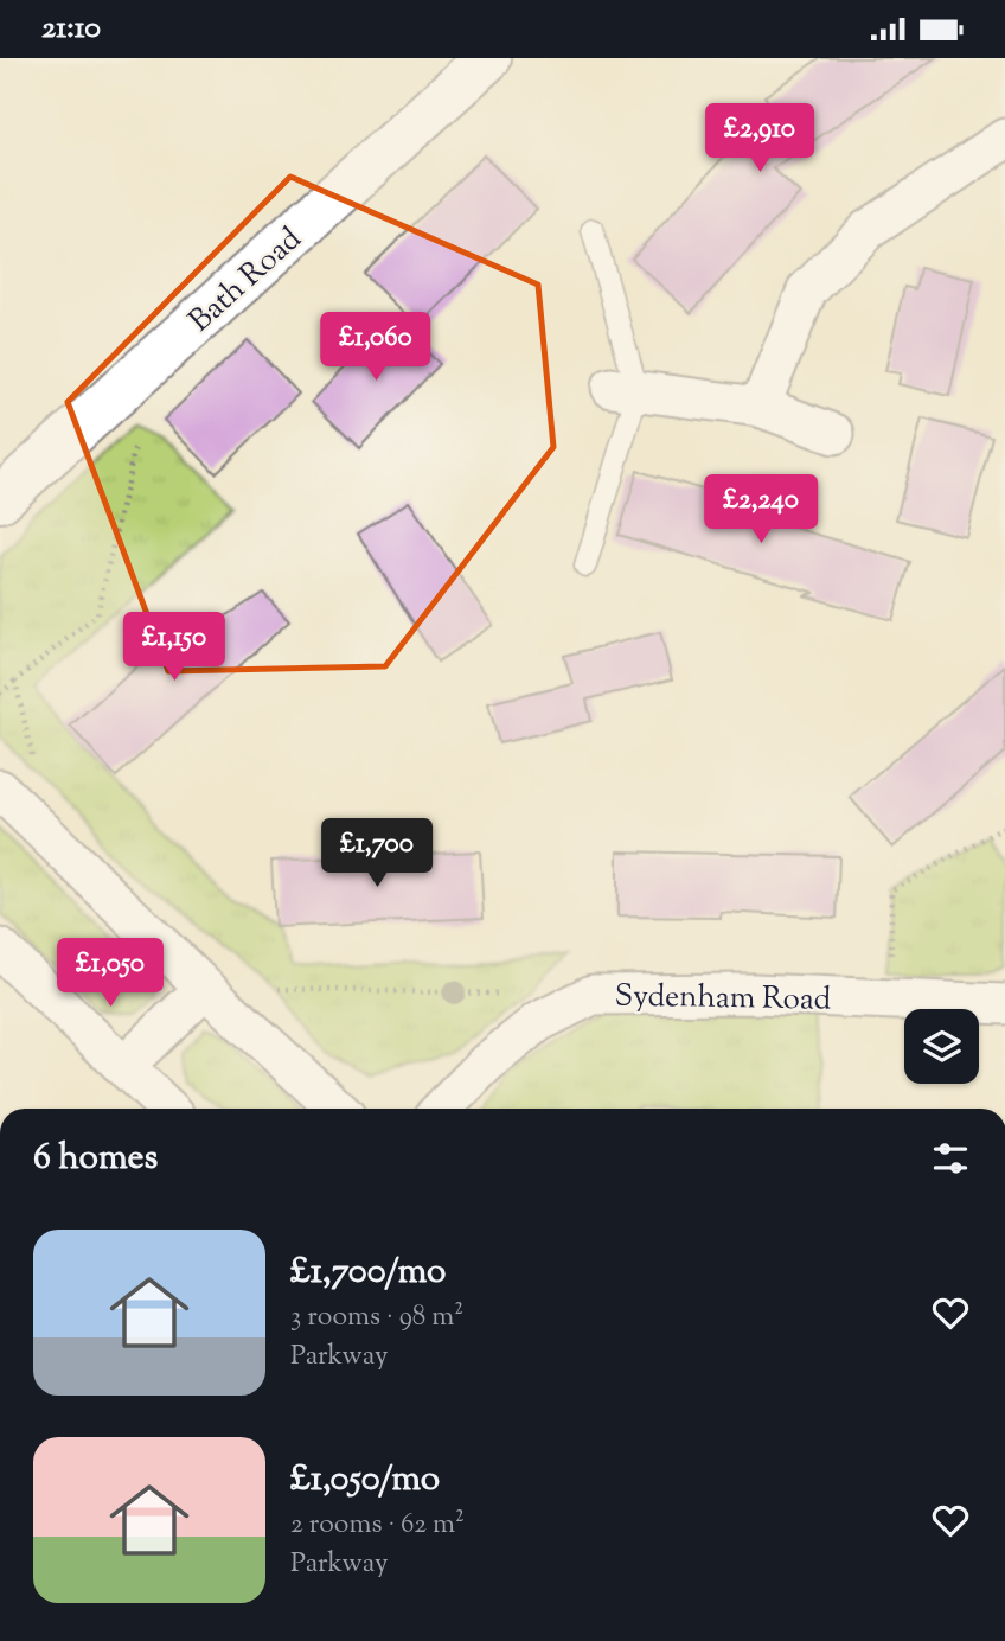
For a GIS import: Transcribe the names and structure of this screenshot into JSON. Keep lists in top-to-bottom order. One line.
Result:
{"streets":{"main road":["Bath Road"],"street":["Sydenham Road"]},"page":{"status":"21:10","price":["£2,910","£1,060","£2,240","£1,150","£1,700","£1,050"],"heading":"6 homes","list":[{"name":"£1,700/mo","note":"3 rooms · 98 m² · Parkway"},{"name":"£1,050/mo","note":"2 rooms · 62 m² · Parkway"}]}}
